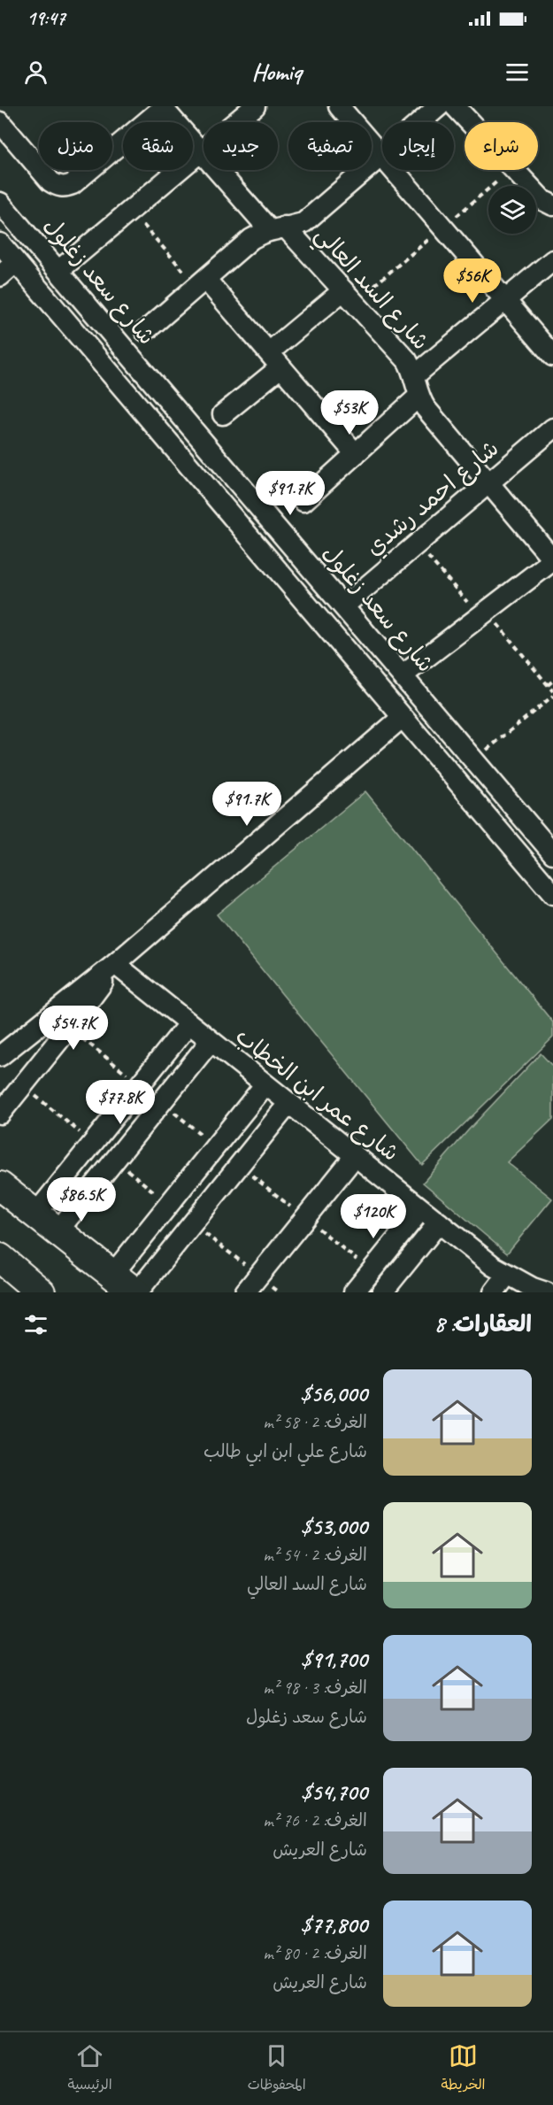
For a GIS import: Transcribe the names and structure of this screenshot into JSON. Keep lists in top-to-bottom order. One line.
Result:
{"streets":{"street":["شارع سعد زغلول","شارع السد العالي","شارع احمد رشدي","شارع عمر ابن الخطاب"]},"crossings":[["شارع سعد زغلول","شارع احمد رشدي"],["شارع السد العالي","شارع احمد رشدي"]],"page":{"status":"19:47","header":"Homiq","chip":["شراء","إيجار","تصفية","جديد","شقة","منزل"],"price":["$56K","$53K","$91.7K","$91.7K","$54.7K","$77.8K","$86.5K","$120K"],"heading":"العقارات: 8","list":[{"name":"$56,000","note":"الغرف: 2 · 58 m² · شارع علي ابن ابي طالب"},{"name":"$53,000","note":"الغرف: 2 · 54 m² · شارع السد العالي"},{"name":"$91,700","note":"الغرف: 3 · 98 m² · شارع سعد زغلول"},{"name":"$54,700","note":"الغرف: 2 · 76 m² · شارع العريش"},{"name":"$77,800","note":"الغرف: 2 · 80 m² · شارع العريش"}],"tabs":["الخريطة","المحفوظات","الرئيسية"]}}
